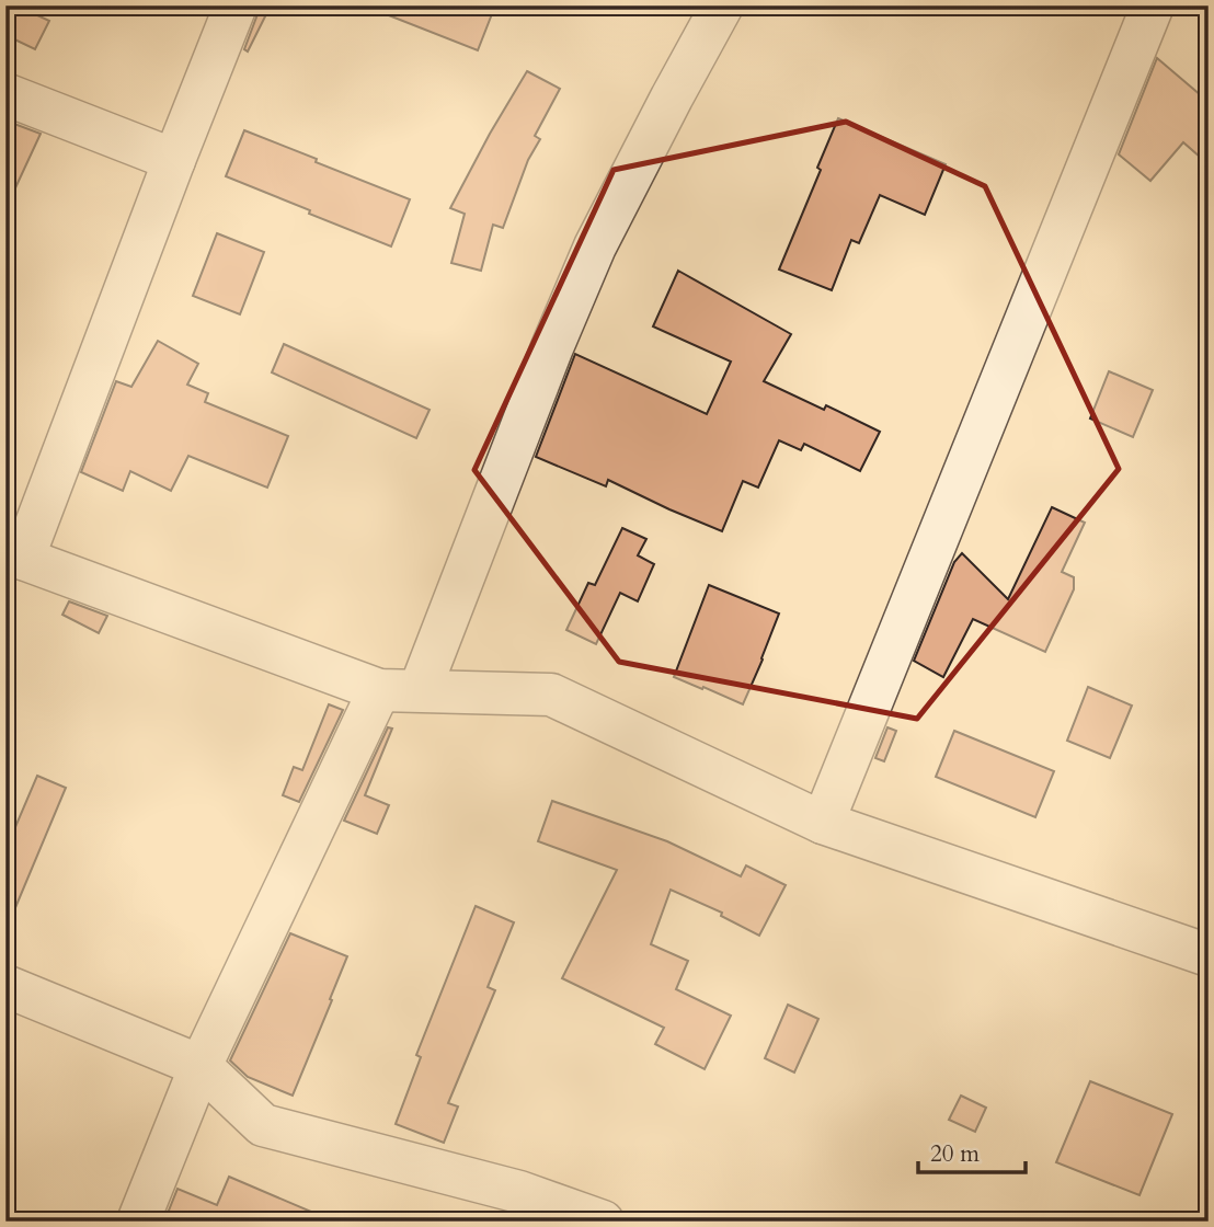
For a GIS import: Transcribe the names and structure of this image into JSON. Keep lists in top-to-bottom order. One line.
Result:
{"scale_bar":"20 m"}
